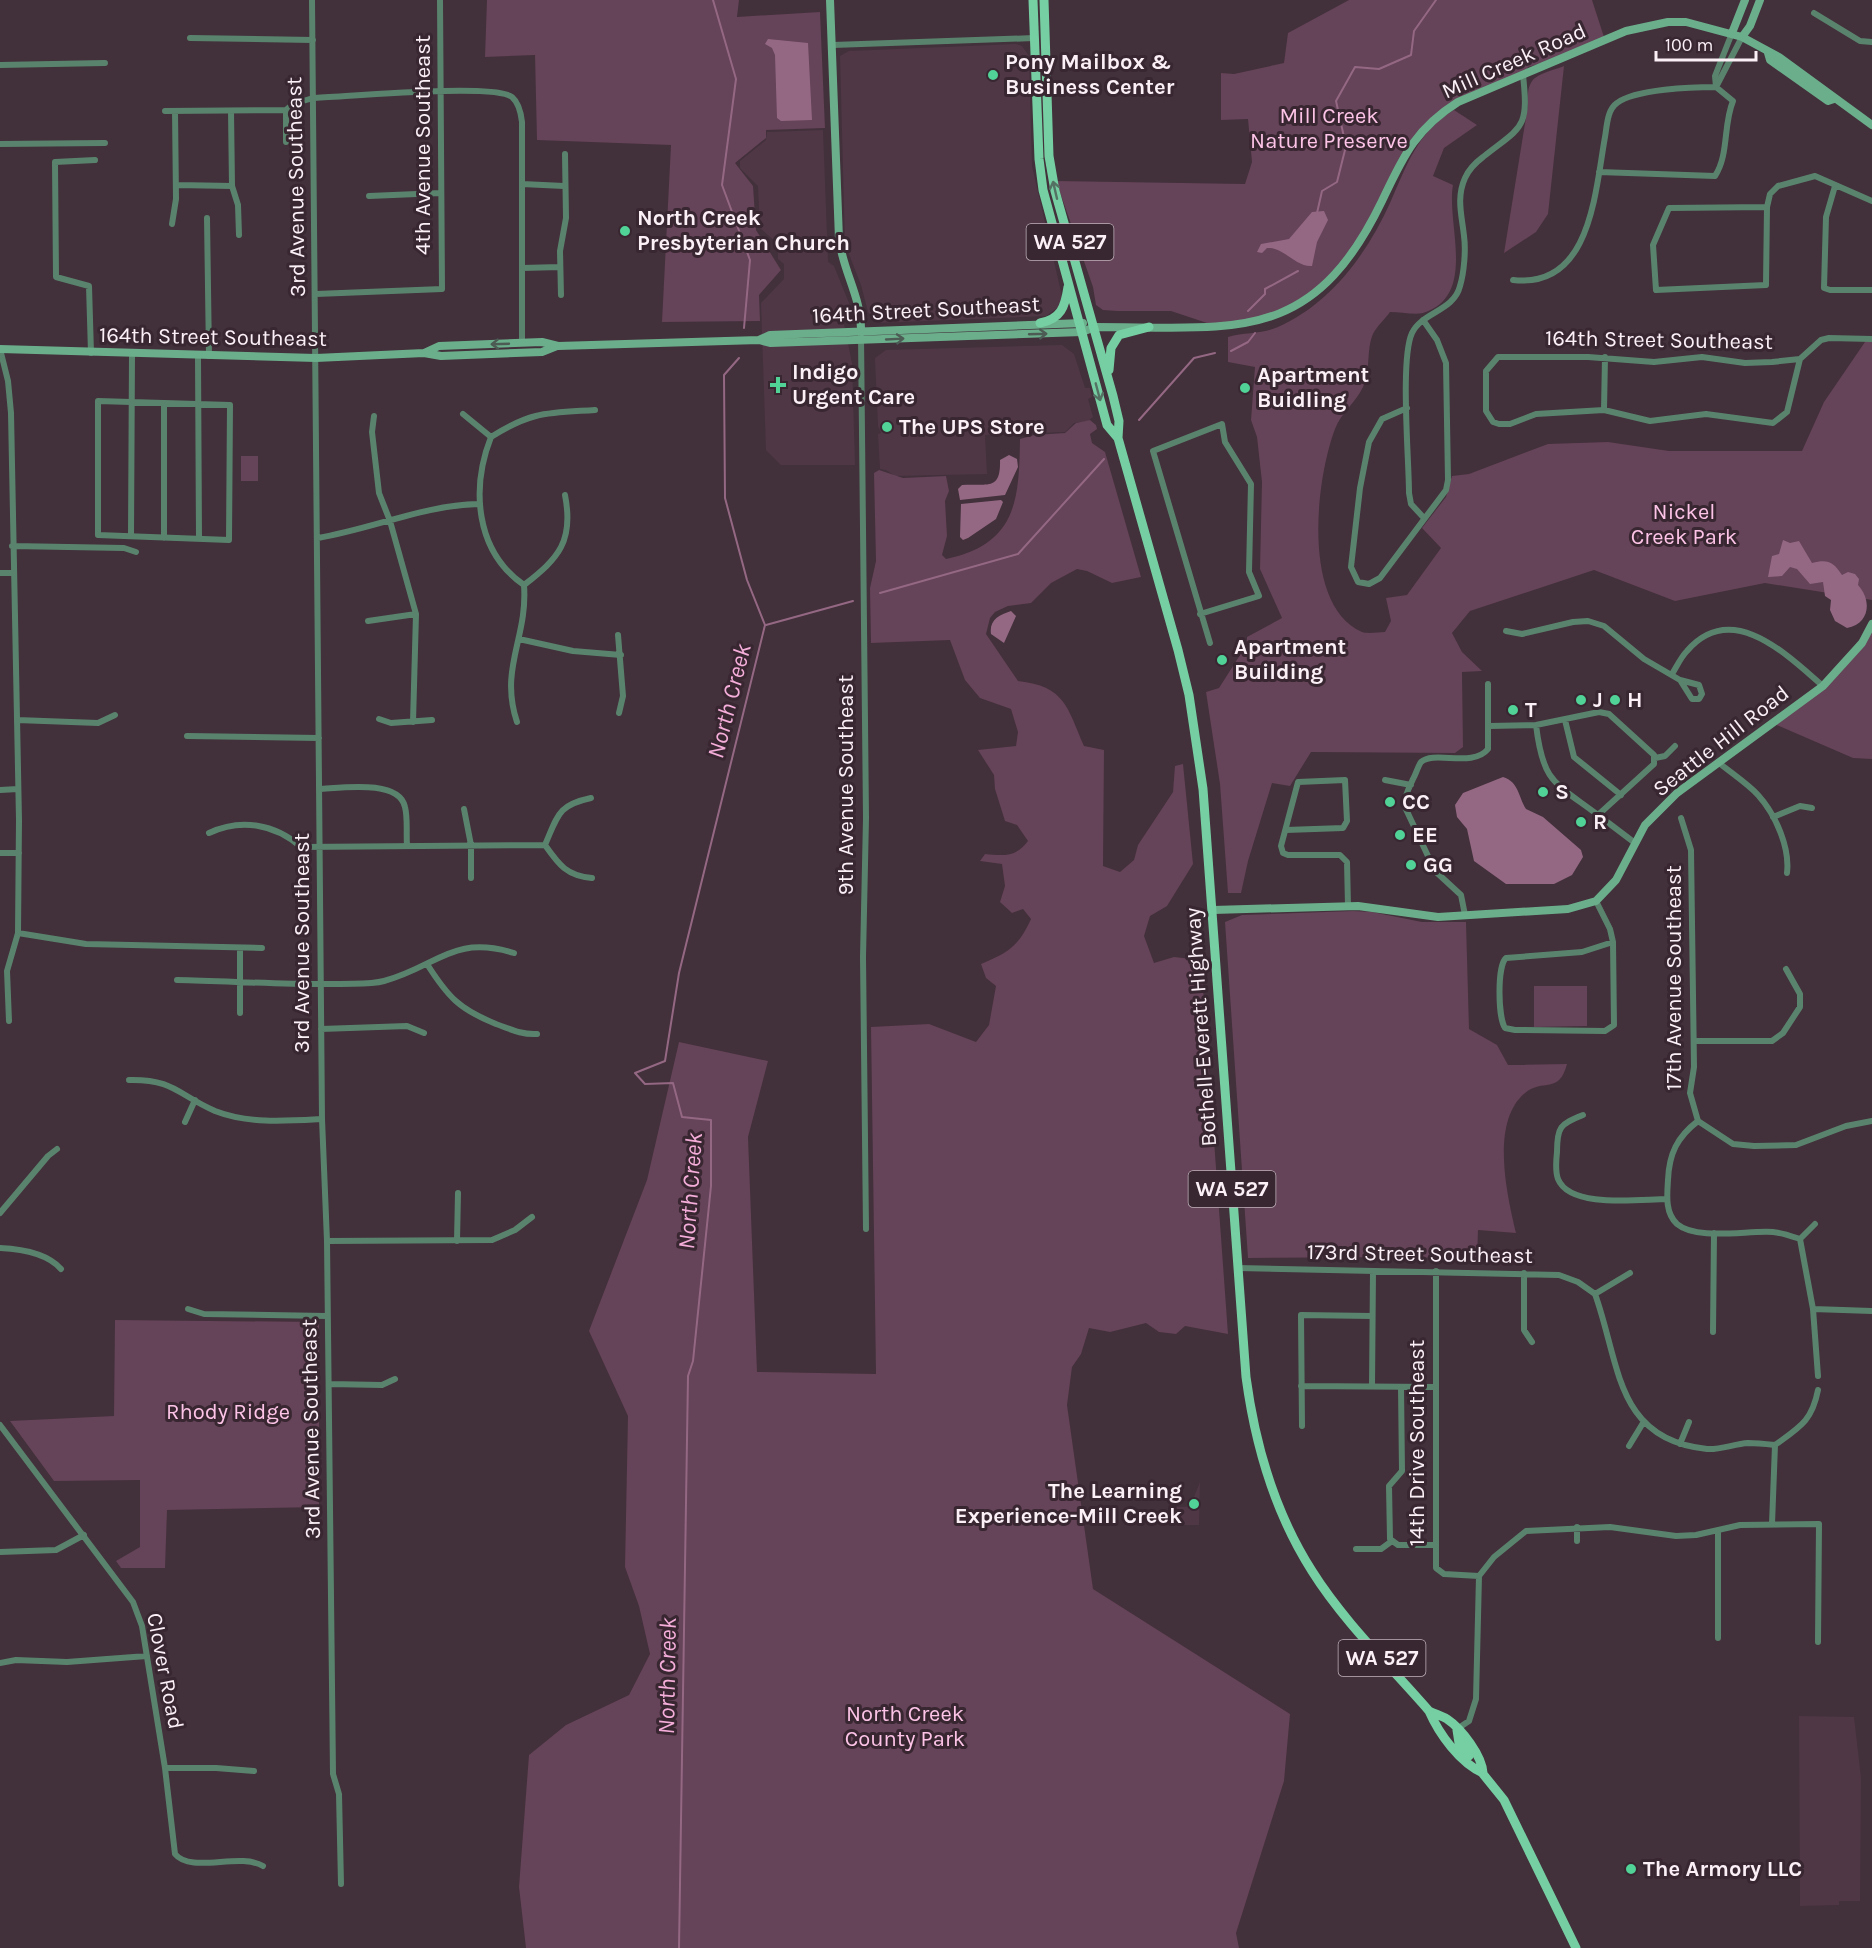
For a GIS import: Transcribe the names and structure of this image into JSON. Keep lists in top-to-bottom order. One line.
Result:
{"streets":{"main road":["Mill Creek Road","WA 527","164th Street Southeast","Seattle Hill Road","Bothell-Everett Highway"],"street":["4th Avenue Southeast","3rd Avenue Southeast","9th Avenue Southeast","17th Avenue Southeast","173rd Street Southeast","14th Drive Southeast","Clover Road"]},"crossings":[["Mill Creek Road","164th Street Southeast"],["Mill Creek Road","Bothell-Everett Highway"],["4th Avenue Southeast","3rd Avenue Southeast"],["3rd Avenue Southeast","164th Street Southeast"],["164th Street Southeast","9th Avenue Southeast"],["164th Street Southeast","Bothell-Everett Highway"],["Bothell-Everett Highway","173rd Street Southeast"],["173rd Street Southeast","14th Drive Southeast"]],"water":["North Creek"],"parks":["Mill Creek Nature Preserve","Nickel Creek Park","Rhody Ridge","North Creek County Park"],"places":{"other":["Pony Mailbox & Business Center","North Creek Presbyterian Church","Apartment Buidling","The UPS Store","Apartment Building","J","H","T","S","CC","R","EE","GG","The Learning Experience-Mill Creek","The Armory LLC"],"health":["Indigo Urgent Care"]},"scale_bar":"100 m"}
